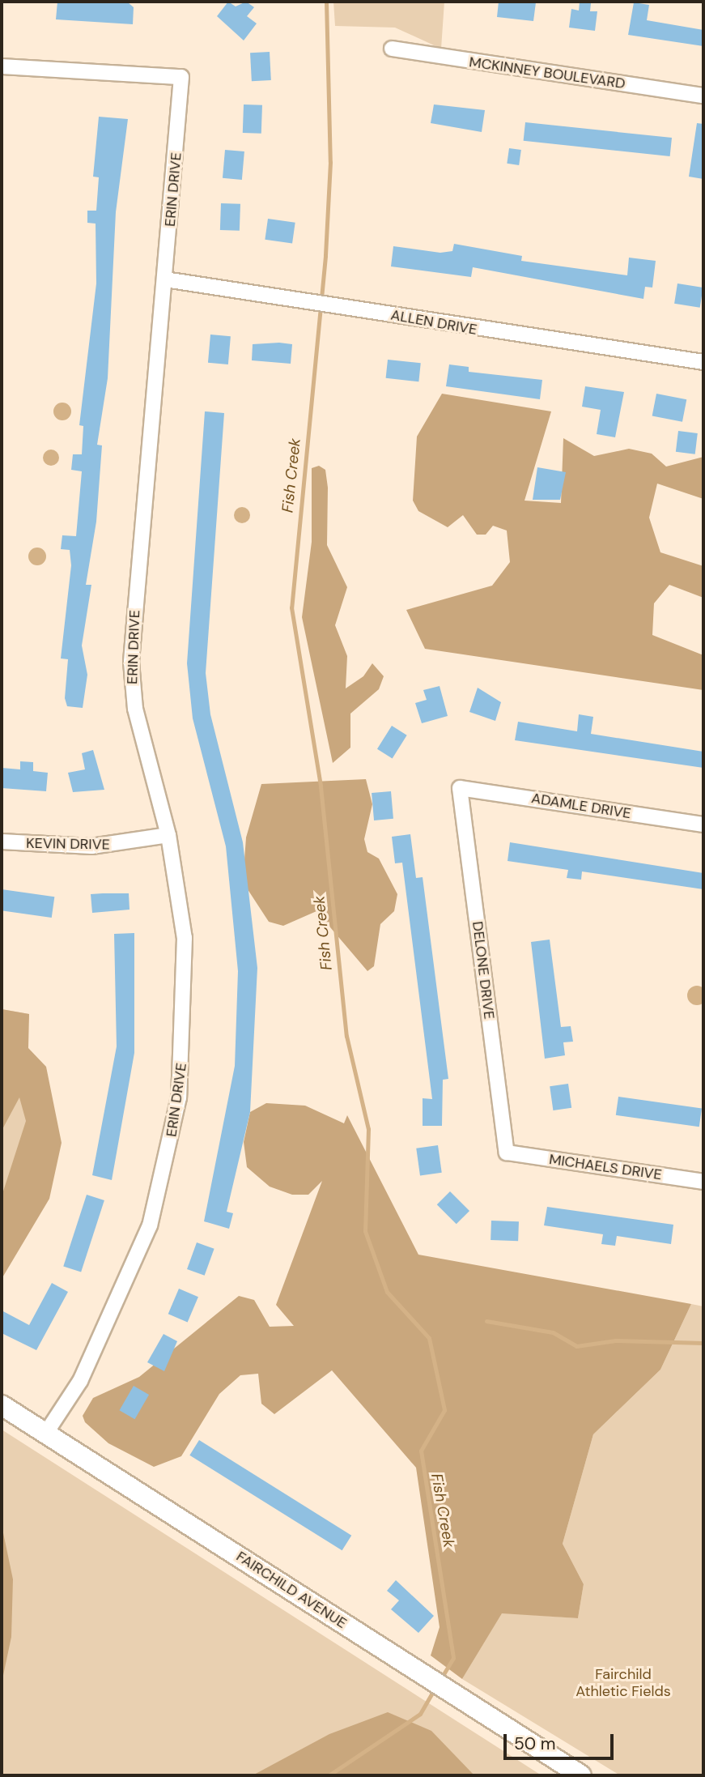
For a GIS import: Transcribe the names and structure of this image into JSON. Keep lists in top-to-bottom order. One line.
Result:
{"streets":{"main road":["FAIRCHILD AVENUE"],"street":["MCKINNEY BOULEVARD","ERIN DRIVE","ALLEN DRIVE","ADAMLE DRIVE","KEVIN DRIVE","DELONE DRIVE","MICHAELS DRIVE"]},"crossings":[["ERIN DRIVE","ALLEN DRIVE"],["ERIN DRIVE","KEVIN DRIVE"],["ERIN DRIVE","FAIRCHILD AVENUE"],["ADAMLE DRIVE","DELONE DRIVE"],["DELONE DRIVE","MICHAELS DRIVE"]],"water":["Fish Creek"],"parks":["Fairchild Athletic Fields"],"scale_bar":"50 m"}
